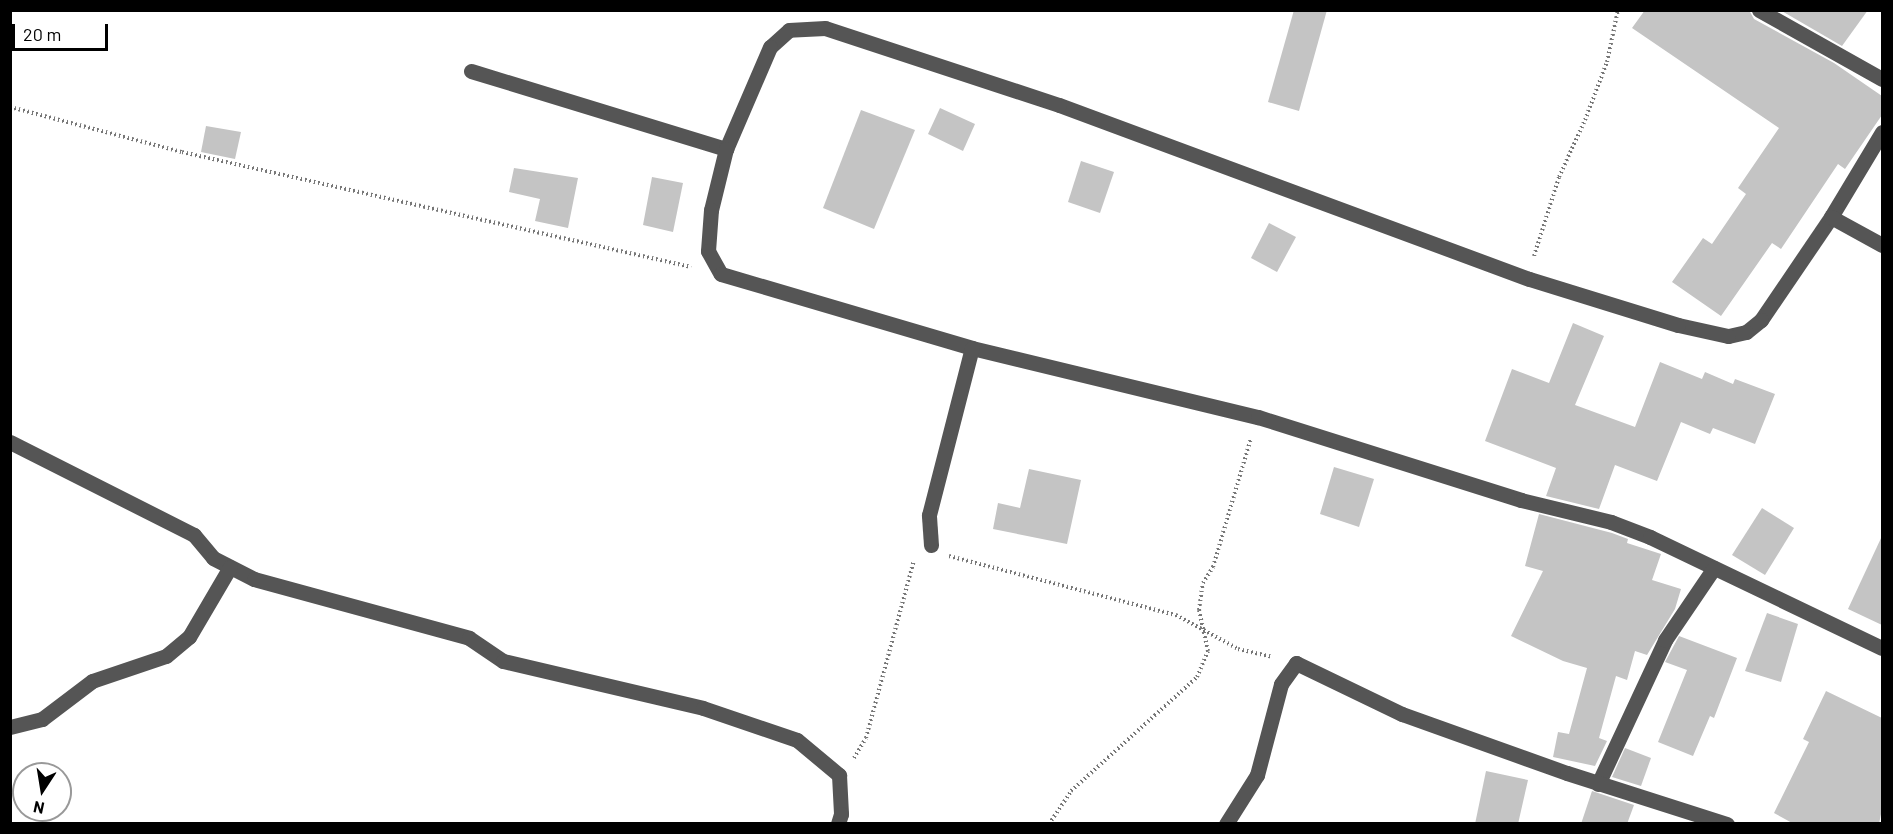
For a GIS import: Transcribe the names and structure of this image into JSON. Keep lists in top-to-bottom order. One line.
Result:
{"scale_bar":"20 m","north":"bottom"}
